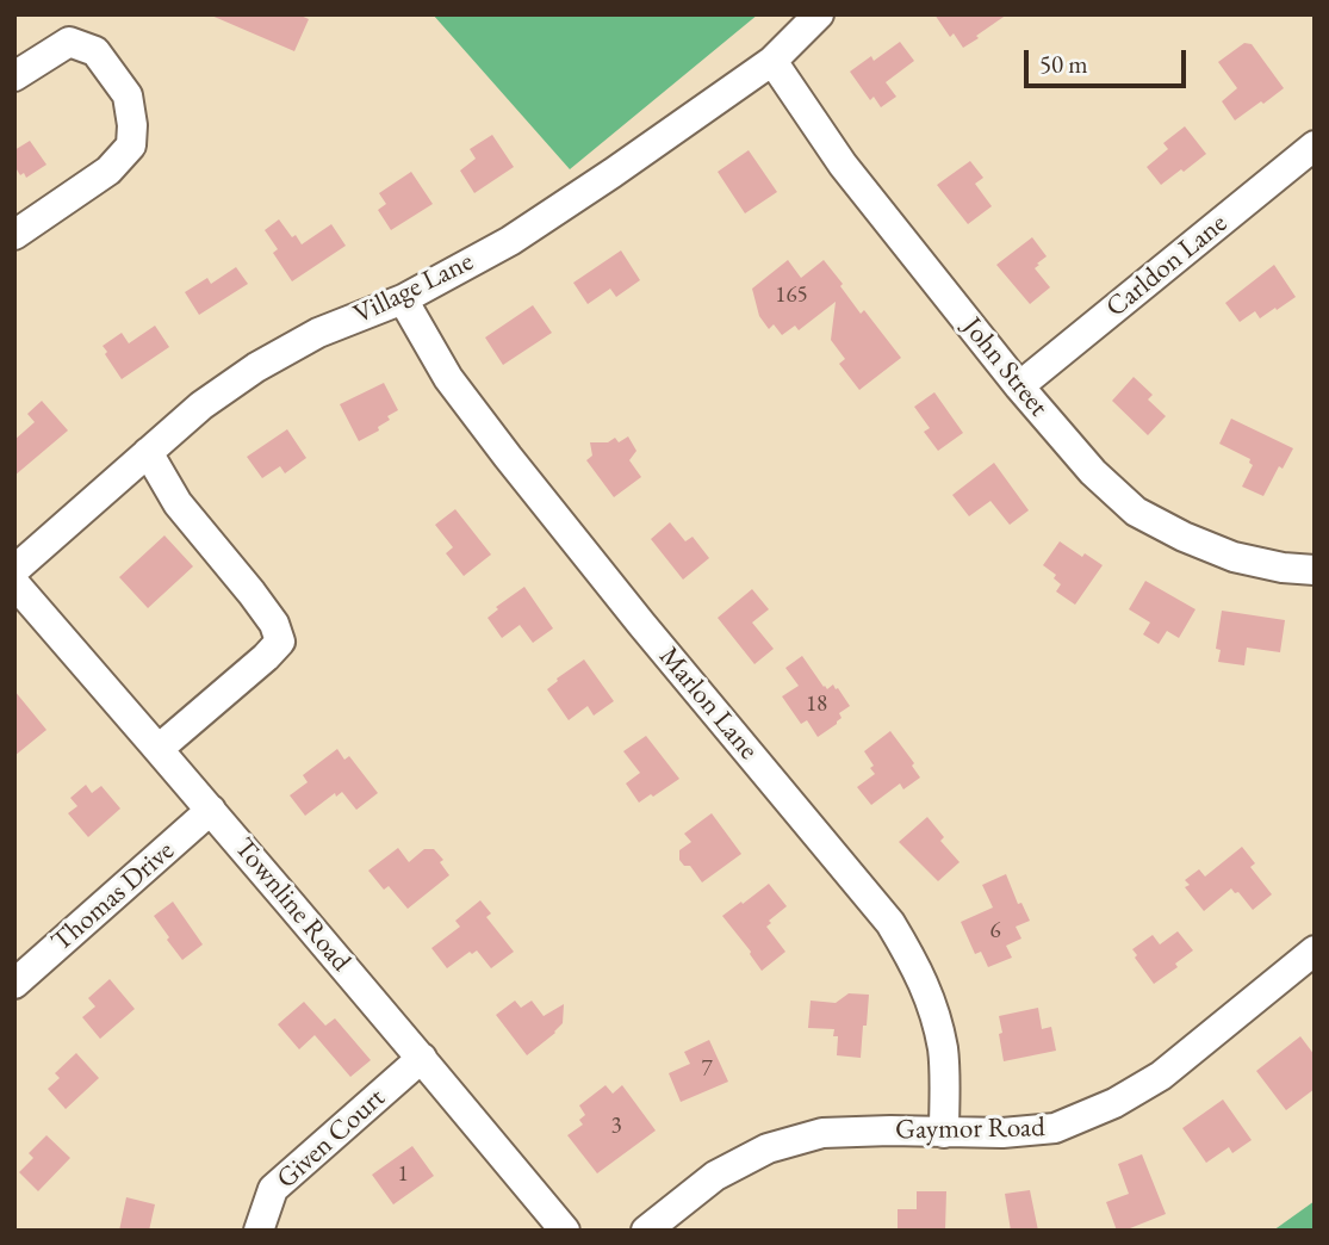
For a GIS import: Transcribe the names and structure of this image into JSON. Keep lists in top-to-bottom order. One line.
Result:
{"streets":{"street":["Carldon Lane","Village Lane","John Street","Marlon Lane","Thomas Drive","Townline Road","Gaymor Road","Given Court"]},"crossings":[["Carldon Lane","John Street"],["Village Lane","John Street"],["Village Lane","Marlon Lane"],["Marlon Lane","Gaymor Road"],["Thomas Drive","Townline Road"],["Townline Road","Given Court"]],"house_numbers":["165","18","6","7","3","1"],"scale_bar":"50 m"}
